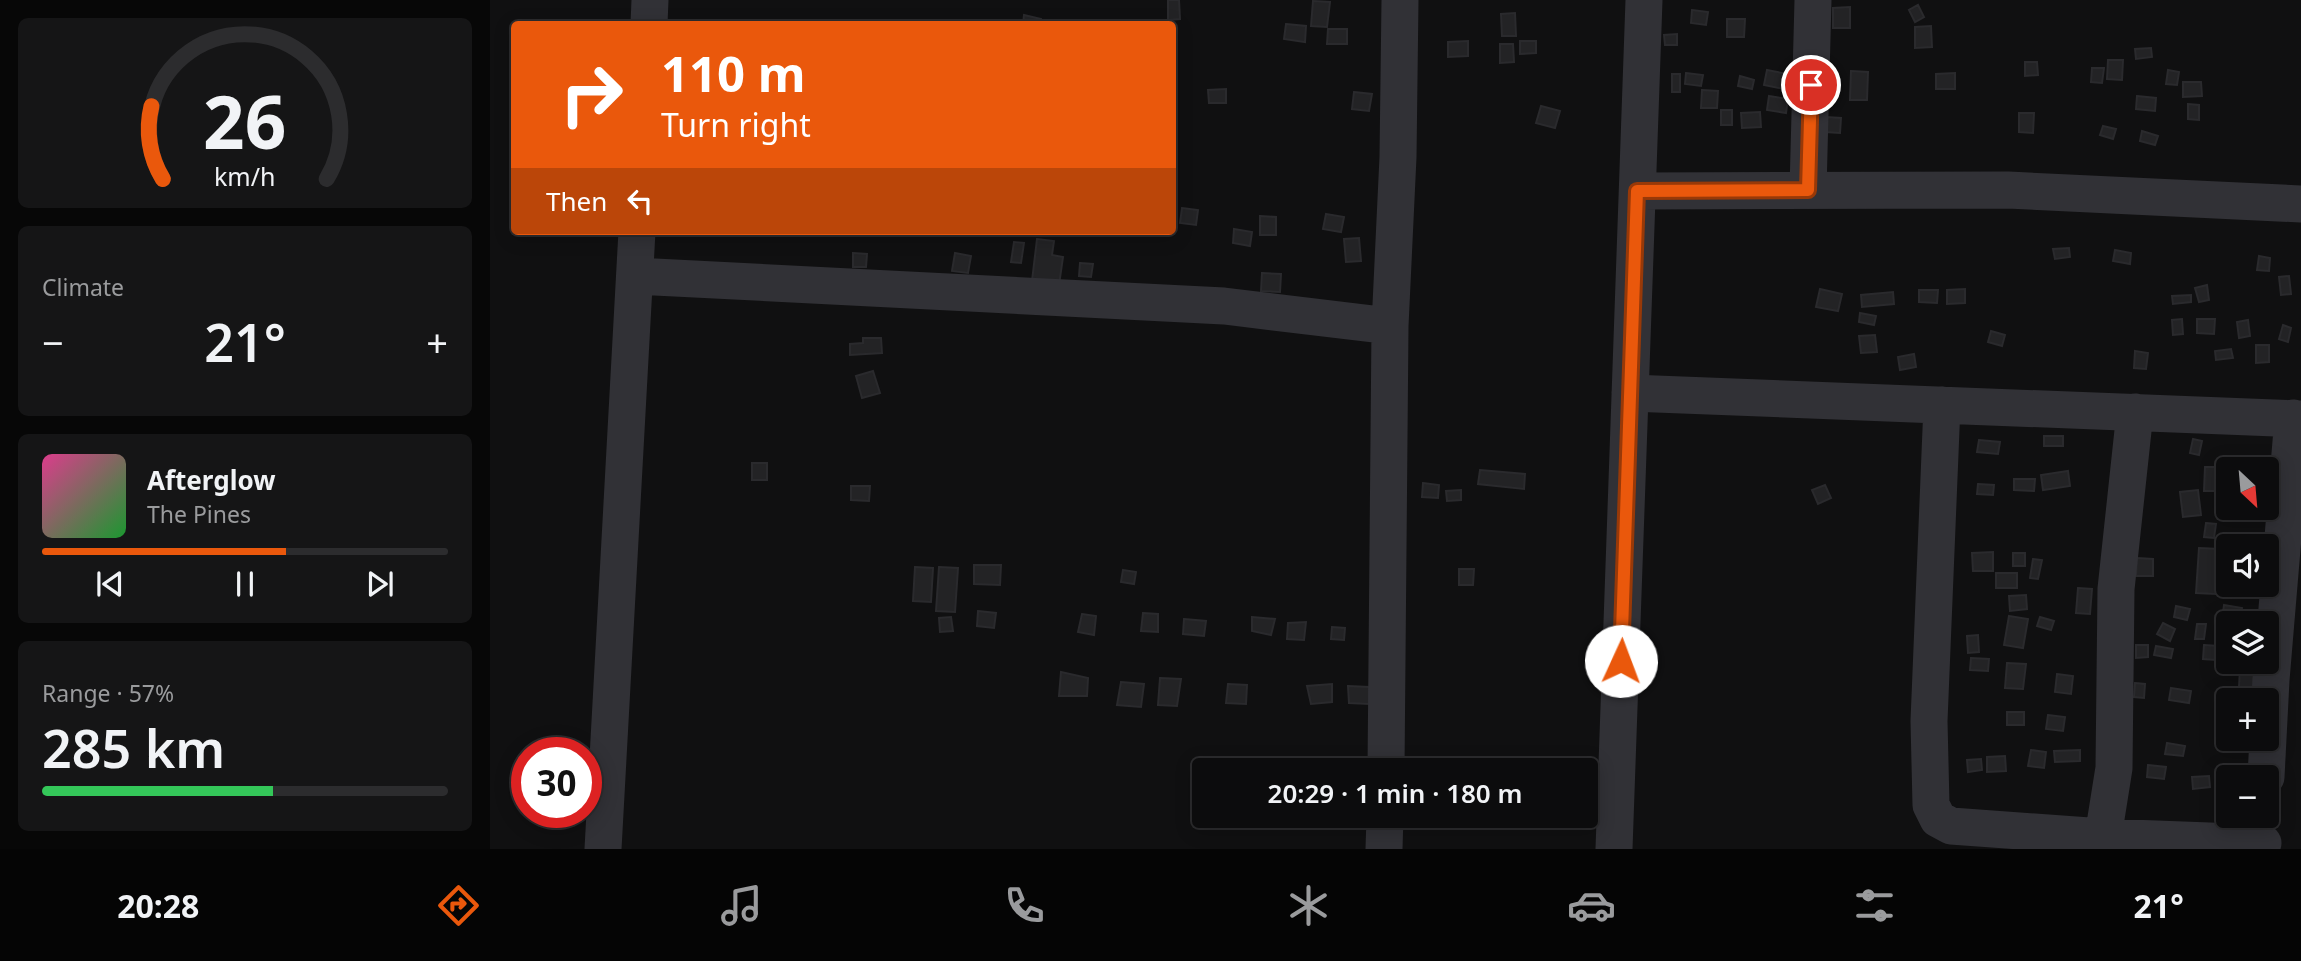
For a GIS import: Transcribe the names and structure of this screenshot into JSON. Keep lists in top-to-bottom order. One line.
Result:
{"north":"bottom right","page":{"turn":["110 m","Turn right"],"then":"Then","tile":["Climate",["Range · 57%","285 km"]],"heat":["−","21°","+"],"song":["Afterglow","The Pines"],"map_buttons":["+","−"],"limit":"30","trip":"20:29 · 1 min · 180 m","tabs":["20:28","21°"],"gauge":["26","km/h"]}}
